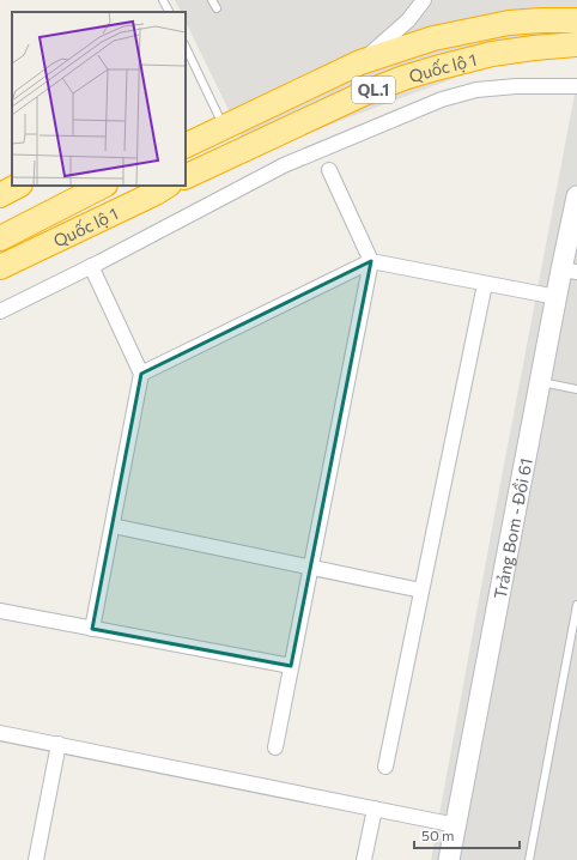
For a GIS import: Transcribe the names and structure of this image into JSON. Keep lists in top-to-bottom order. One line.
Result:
{"streets":{"highway":["Quốc lộ 1","QL.1"],"main road":["Trảng Bom - Đồi 61"]},"scale_bar":"50 m"}
